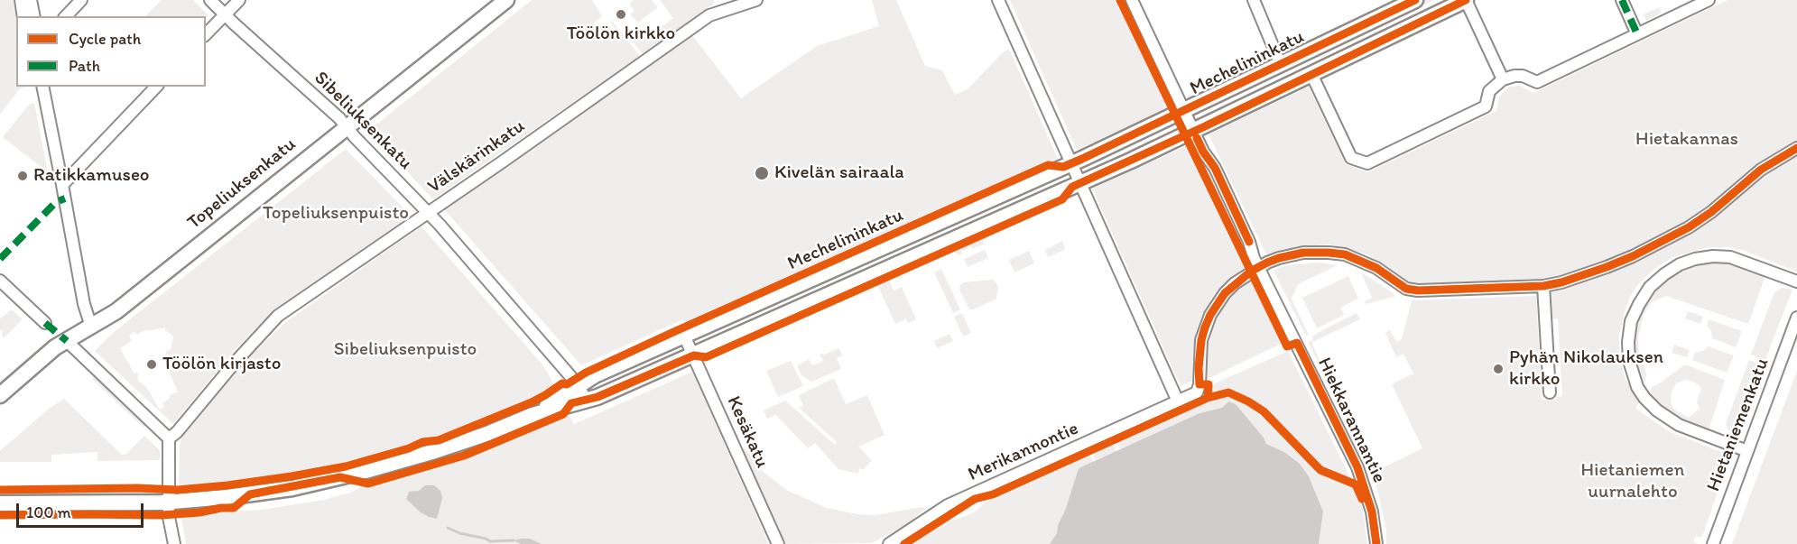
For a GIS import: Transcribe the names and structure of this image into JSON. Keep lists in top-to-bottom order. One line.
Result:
{"streets":{"main road":["Mechelininkatu","Topeliuksenkatu"],"street":["Sibeliuksenkatu","Välskärinkatu","Hiekkarannantie","Hietaniemenkatu","Kesäkatu","Merikannontie"]},"crossings":[["Mechelininkatu","Sibeliuksenkatu"],["Mechelininkatu","Hiekkarannantie"],["Mechelininkatu","Kesäkatu"],["Sibeliuksenkatu","Välskärinkatu"],["Sibeliuksenkatu","Topeliuksenkatu"],["Hiekkarannantie","Merikannontie"]],"parks":["Hietakannas","Topeliuksenpuisto","Sibeliuksenpuisto","Hietaniemen uurnalehto"],"places":["Töölön kirkko","Kivelän sairaala","Ratikkamuseo","Töölön kirjasto","Pyhän Nikolauksen kirkko"],"legend":["Cycle path","Path"],"scale_bar":"100 m"}
